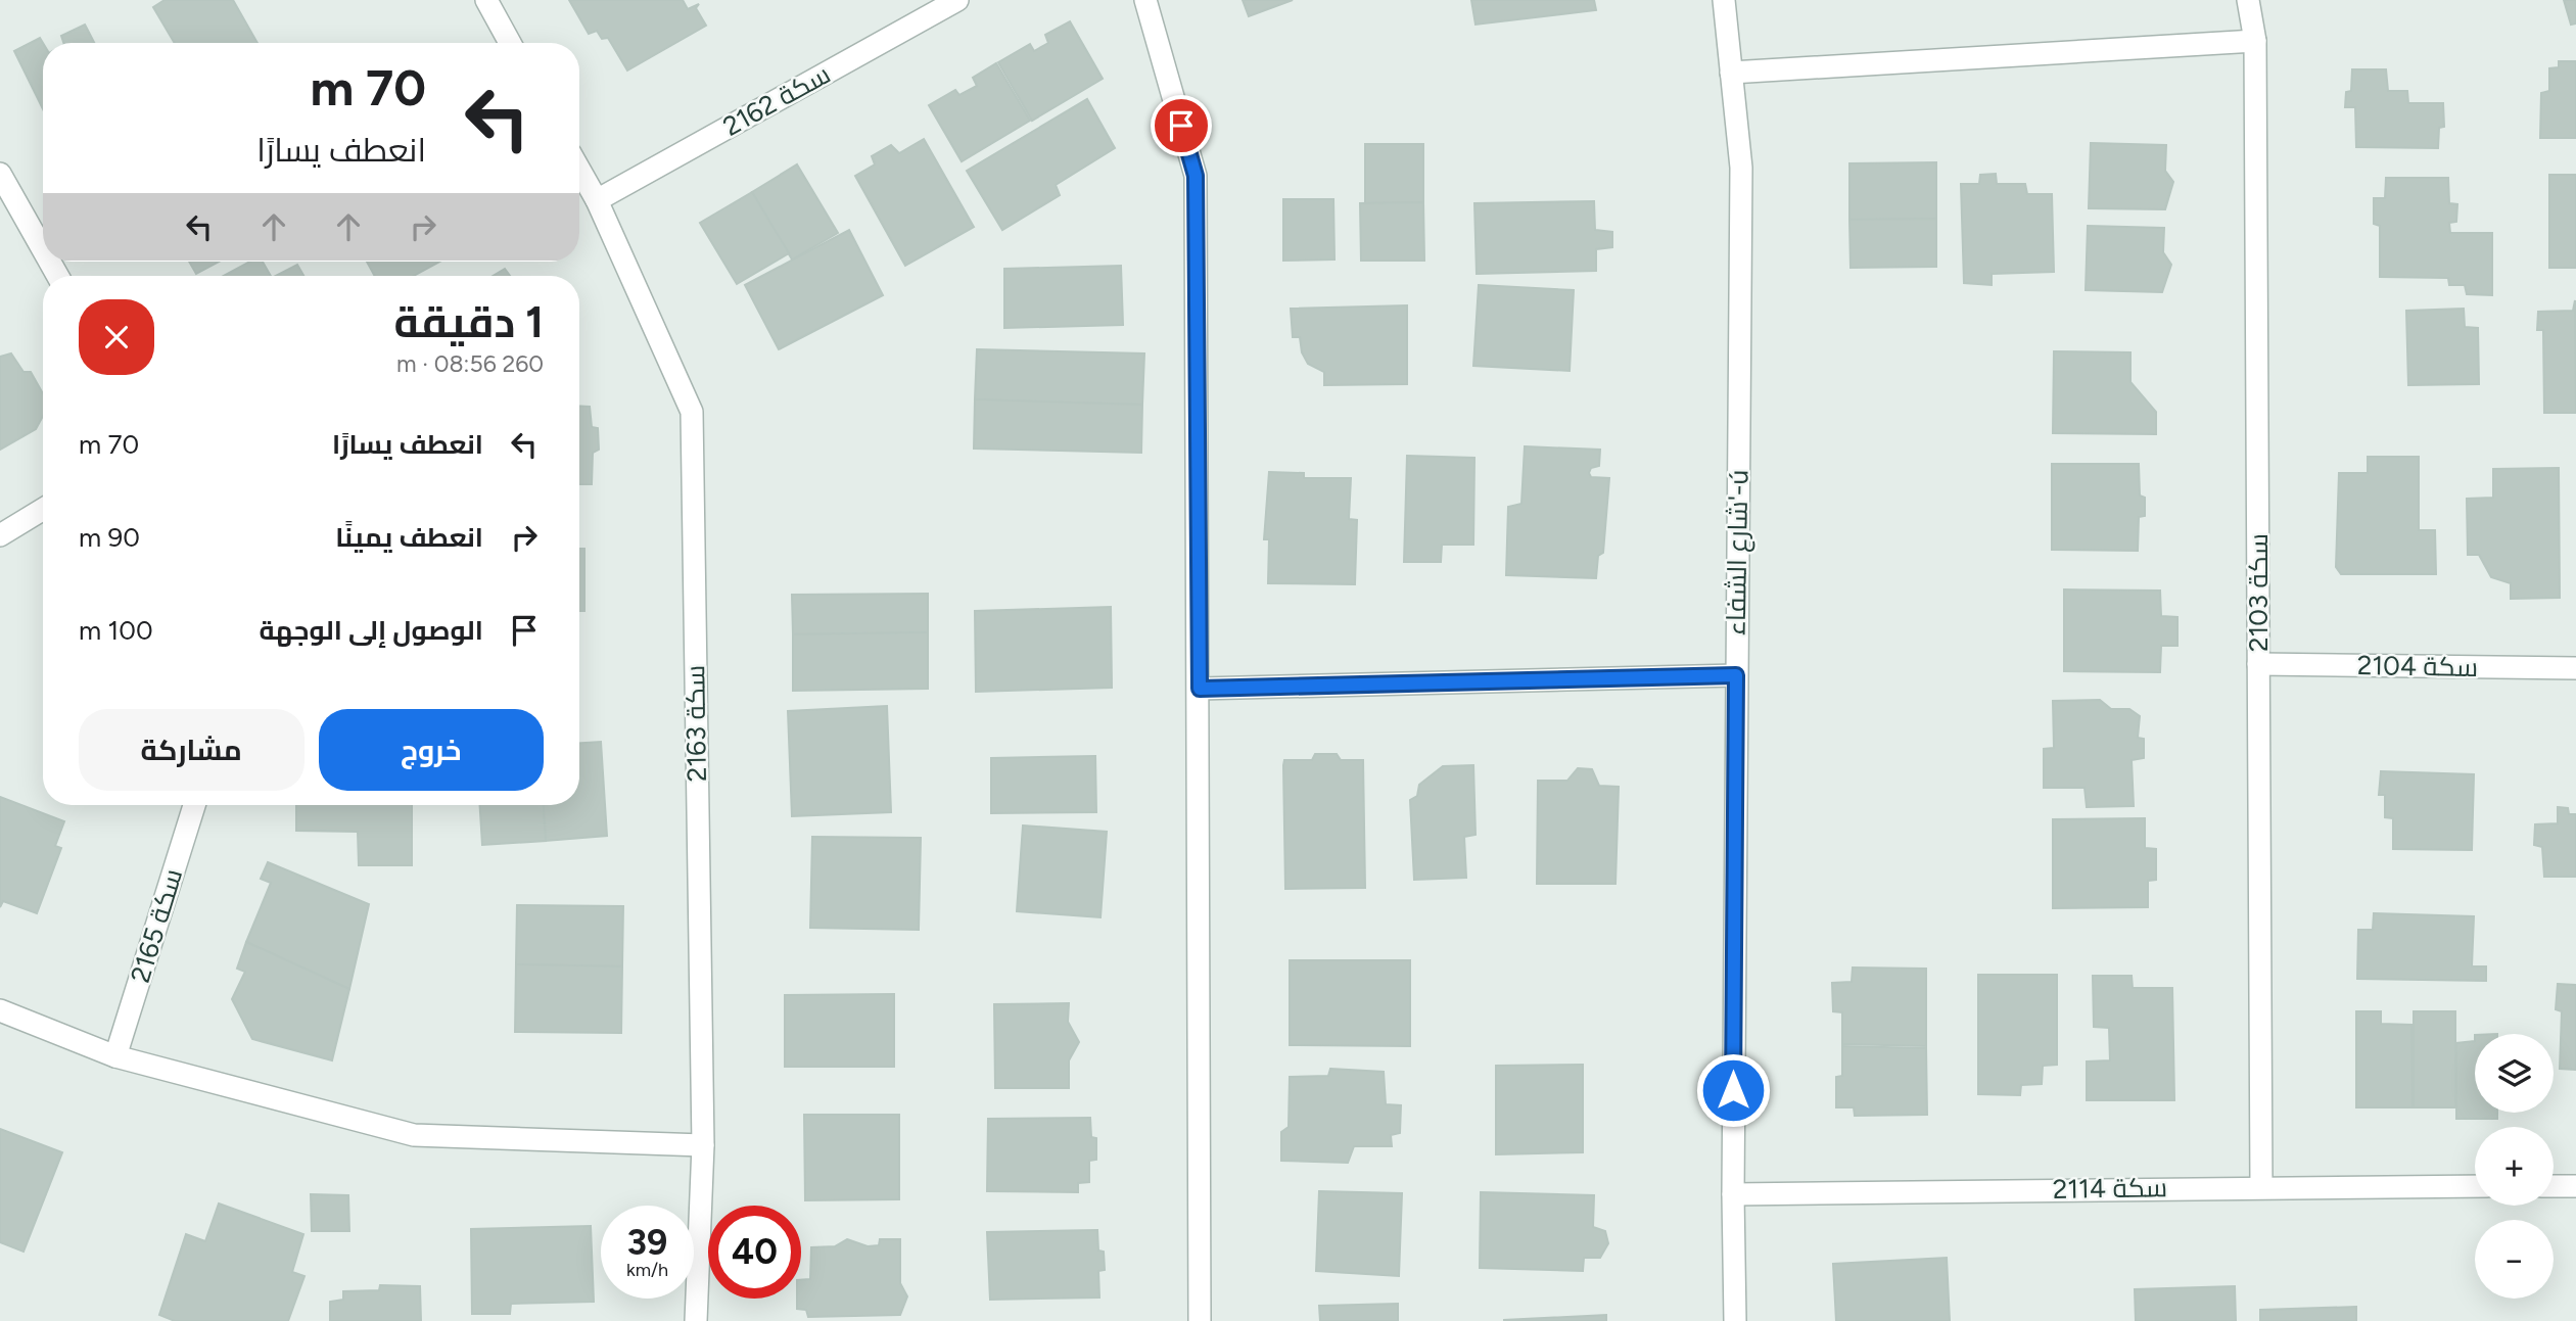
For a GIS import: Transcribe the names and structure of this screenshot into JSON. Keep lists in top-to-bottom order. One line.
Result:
{"streets":{"street":["سكة 2162","شارع الشفاء'-ú","سكة 2103","سكة 2104","سكة 2163","سكة 2165","سكة 2114"]},"crossings":[["سكة 2162","سكة 2163"],["شارع الشفاء'-ú","سكة 2114"],["سكة 2103","سكة 2104"],["سكة 2103","سكة 2114"]],"page":{"turn":["70 m","انعطف يسارًا"],"heading":["1 دقيقة","260 m · 08:56"],"list":[{"name":"انعطف يسارًا","value":"70 m"},{"name":"انعطف يمينًا","value":"90 m"},{"name":"الوصول إلى الوجهة","value":"100 m"}],"buttons":["خروج","مشاركة"],"map_buttons":["+","−"],"speed":"39 km/h","limit":"40"}}
